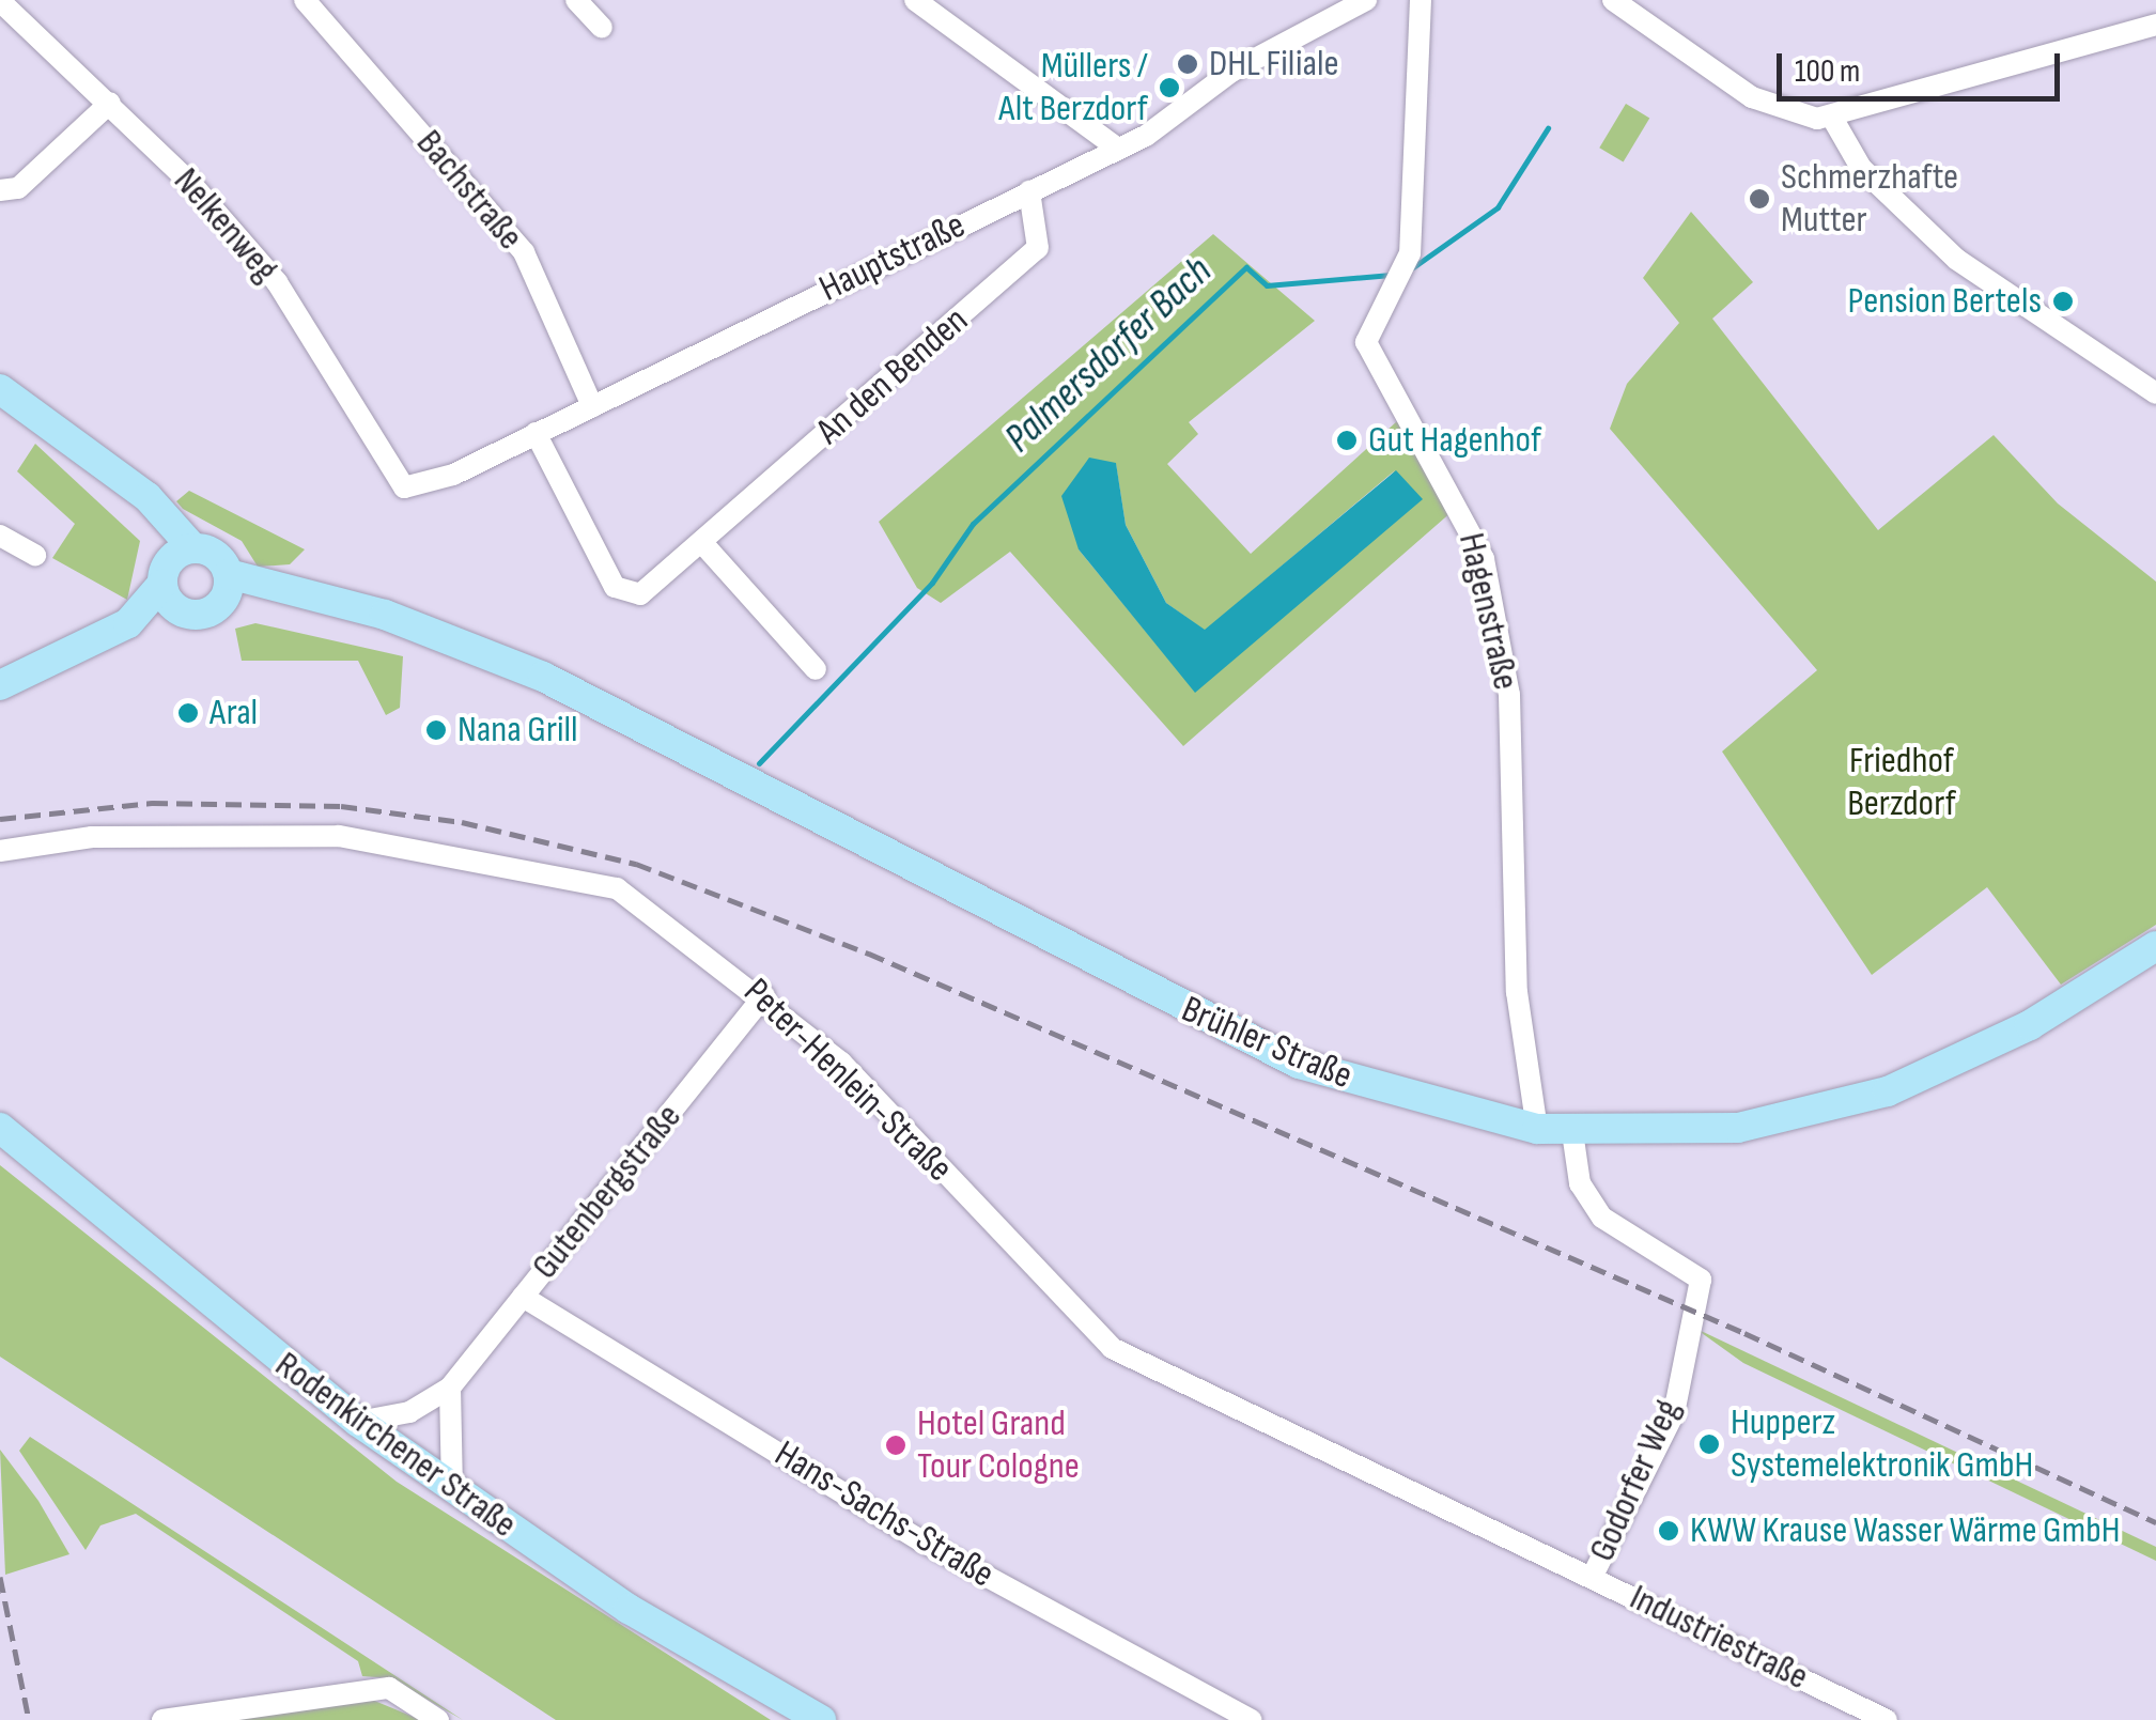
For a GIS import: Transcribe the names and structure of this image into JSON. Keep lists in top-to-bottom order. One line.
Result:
{"streets":{"main road":["Brühler Straße","Rodenkirchener Straße"],"street":["Bachstraße","Nelkenweg","Hauptstraße","An den Benden","Hagenstraße","Peter-Henlein-Straße","Gutenbergstraße","Godorfer Weg","Hans-Sachs-Straße","Industriestraße"]},"crossings":[["Bachstraße","Hauptstraße"],["Nelkenweg","Hauptstraße"],["Hauptstraße","An den Benden"],["Hagenstraße","Brühler Straße"],["Brühler Straße","Godorfer Weg"],["Peter-Henlein-Straße","Gutenbergstraße"],["Peter-Henlein-Straße","Industriestraße"],["Gutenbergstraße","Hans-Sachs-Straße"],["Godorfer Weg","Industriestraße"]],"water":["Palmersdorfer Bach"],"parks":["Friedhof Berzdorf"],"places":["DHL Filiale","Müllers / Alt Berzdorf","Schmerzhafte Mutter","Pension Bertels","Gut Hagenhof","Aral","Nana Grill","Hupperz Systemelektronik GmbH","Hotel Grand Tour Cologne","KWW Krause Wasser Wärme GmbH"],"scale_bar":"100 m"}
